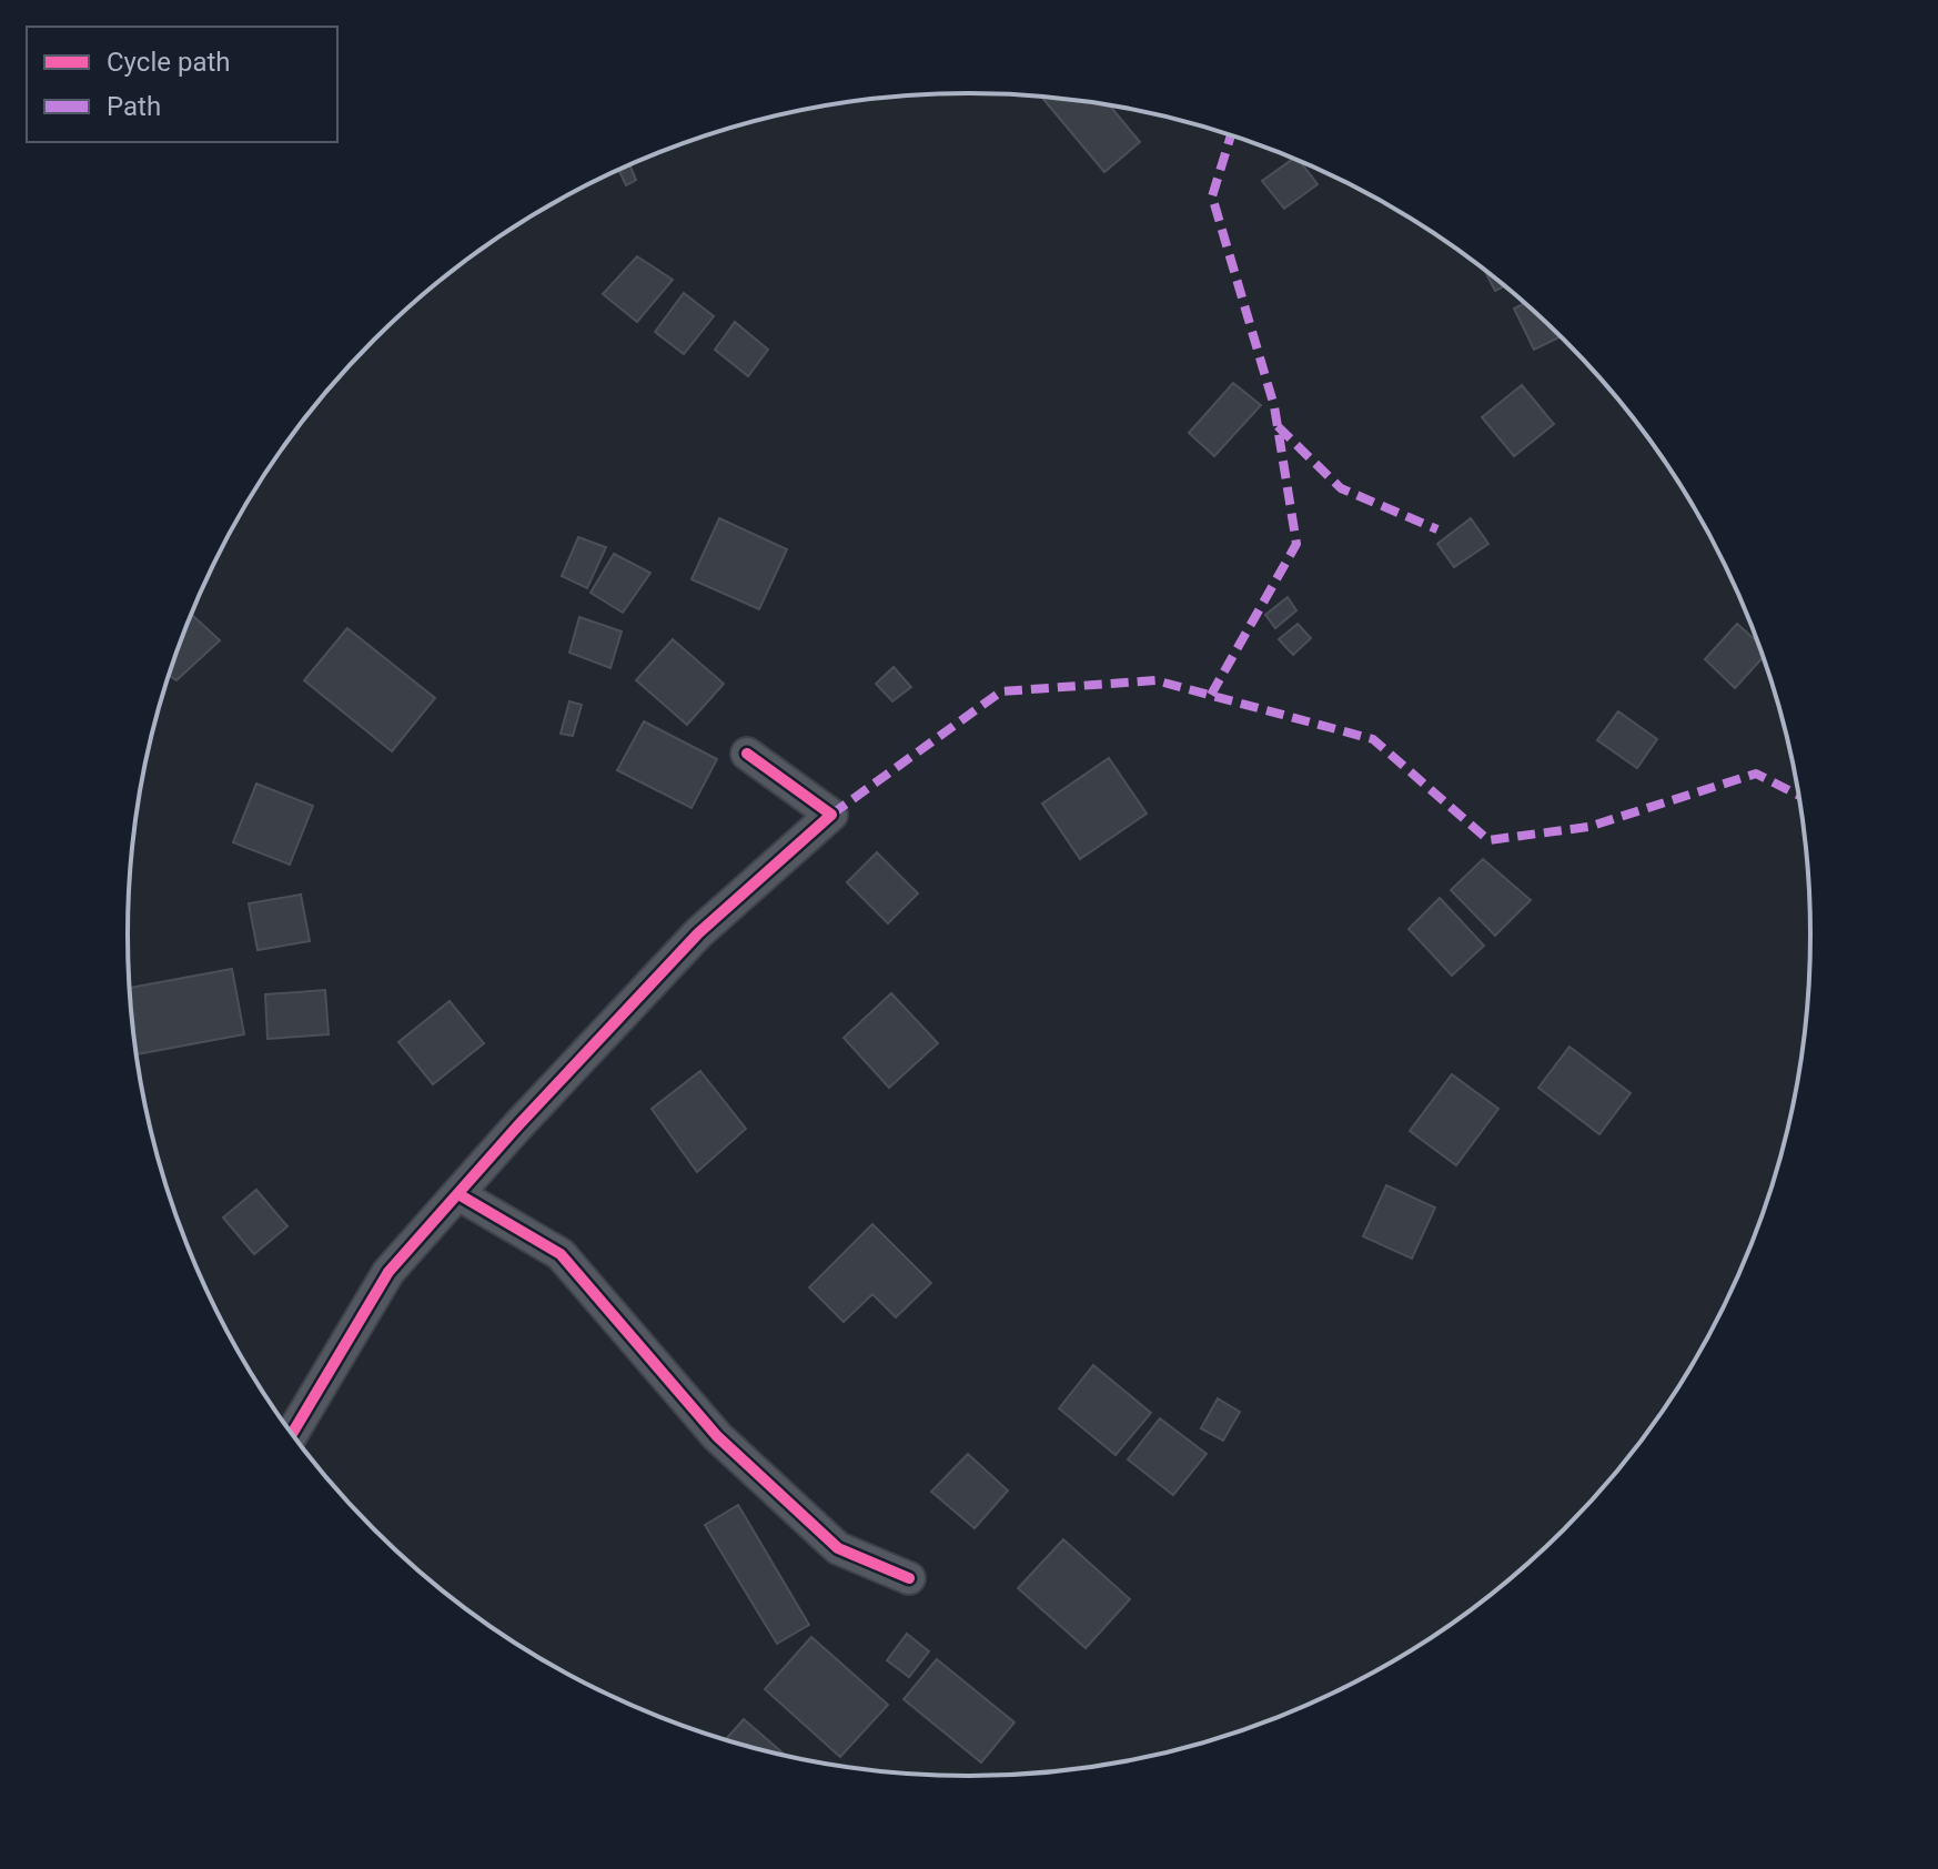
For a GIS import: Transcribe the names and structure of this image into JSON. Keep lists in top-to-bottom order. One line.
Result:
{"legend":["Cycle path","Path"]}
